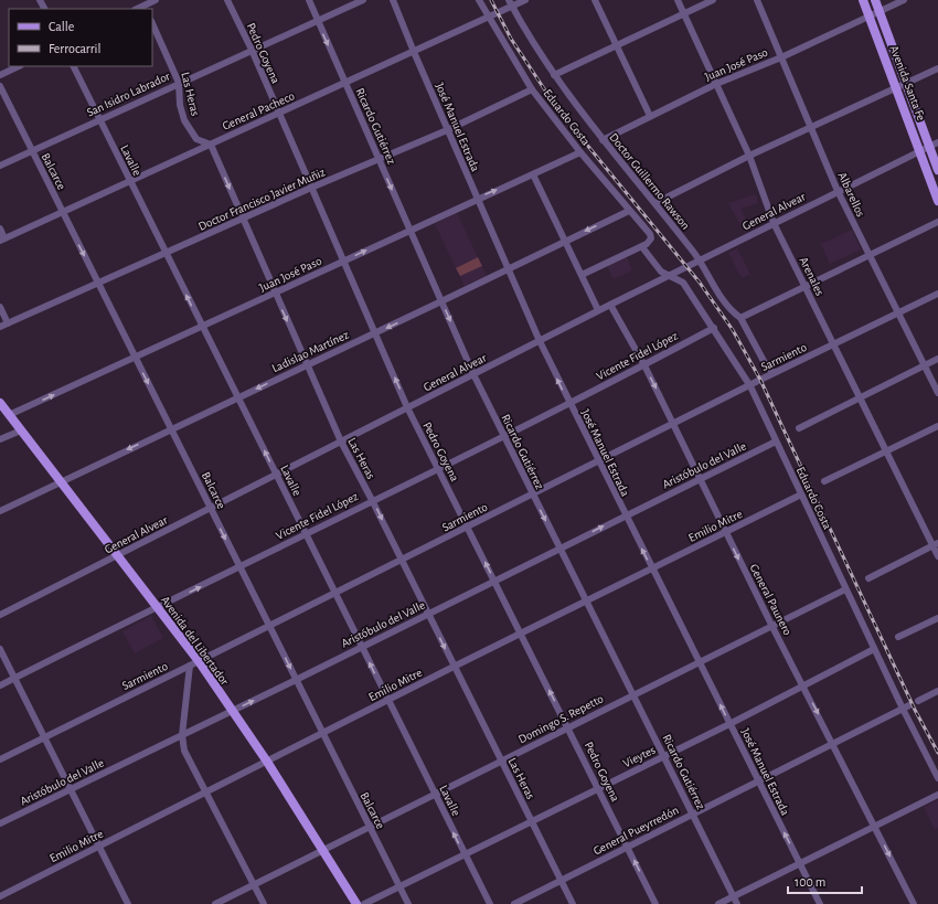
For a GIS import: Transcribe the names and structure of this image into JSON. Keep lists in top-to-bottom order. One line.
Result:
{"streets":{"main road":["Avenida Santa Fe","Avenida del Libertador"],"street":["Pedro Goyena","Juan José Paso","San Isidro Labrador","Las Heras","General Pacheco","Eduardo Costa","Ricardo Gutiérrez","José Manuel Estrada","Lavalle","Balcarce","Doctor Guillermo Rawson","Albarellos","Doctor Francisco Javier Muñiz","General Alvear","Arenales","Ladislao Martínez","Vicente Fidel López","Sarmiento","Aristóbulo del Valle","Emilio Mitre","General Paunero","Domingo S. Repetto","Vieytes","General Pueyrredón"]},"crossings":[["Pedro Goyena","Juan José Paso"],["Pedro Goyena","San Isidro Labrador"],["Pedro Goyena","General Pacheco"],["Pedro Goyena","Doctor Francisco Javier Muñiz"],["Pedro Goyena","General Alvear"],["Pedro Goyena","Ladislao Martínez"],["Pedro Goyena","Vicente Fidel López"],["Pedro Goyena","Sarmiento"],["Pedro Goyena","Aristóbulo del Valle"],["Pedro Goyena","Emilio Mitre"],["Pedro Goyena","Domingo S. Repetto"],["Pedro Goyena","Vieytes"],["Pedro Goyena","General Pueyrredón"],["Juan José Paso","Avenida Santa Fe"],["Juan José Paso","Las Heras"],["Juan José Paso","Eduardo Costa"],["Juan José Paso","Ricardo Gutiérrez"],["Juan José Paso","José Manuel Estrada"],["Juan José Paso","Lavalle"],["Juan José Paso","Balcarce"],["Juan José Paso","Doctor Guillermo Rawson"],["Juan José Paso","Albarellos"],["Juan José Paso","Arenales"],["Juan José Paso","Avenida del Libertador"],["Avenida Santa Fe","General Alvear"],["San Isidro Labrador","Las Heras"],["San Isidro Labrador","Ricardo Gutiérrez"],["San Isidro Labrador","Lavalle"],["San Isidro Labrador","Balcarce"],["Las Heras","General Pacheco"],["Las Heras","Doctor Francisco Javier Muñiz"],["Las Heras","General Alvear"],["Las Heras","Ladislao Martínez"],["Las Heras","Vicente Fidel López"],["Las Heras","Sarmiento"],["Las Heras","Aristóbulo del Valle"],["Las Heras","Emilio Mitre"],["Las Heras","Domingo S. Repetto"],["Las Heras","Vieytes"],["Las Heras","General Pueyrredón"],["General Pacheco","Eduardo Costa"],["General Pacheco","Ricardo Gutiérrez"],["General Pacheco","José Manuel Estrada"],["General Pacheco","Lavalle"],["General Pacheco","Balcarce"],["General Pacheco","Doctor Guillermo Rawson"],["Eduardo Costa","Doctor Francisco Javier Muñiz"],["Eduardo Costa","General Alvear"],["Eduardo Costa","Ladislao Martínez"],["Eduardo Costa","Vicente Fidel López"],["Eduardo Costa","Sarmiento"],["Eduardo Costa","Aristóbulo del Valle"],["Eduardo Costa","Emilio Mitre"],["Eduardo Costa","Domingo S. Repetto"],["Eduardo Costa","Vieytes"],["Eduardo Costa","General Pueyrredón"],["Ricardo Gutiérrez","Doctor Francisco Javier Muñiz"],["Ricardo Gutiérrez","General Alvear"],["Ricardo Gutiérrez","Ladislao Martínez"],["Ricardo Gutiérrez","Vicente Fidel López"],["Ricardo Gutiérrez","Sarmiento"],["Ricardo Gutiérrez","Aristóbulo del Valle"],["Ricardo Gutiérrez","Emilio Mitre"],["Ricardo Gutiérrez","Domingo S. Repetto"],["Ricardo Gutiérrez","Vieytes"],["Ricardo Gutiérrez","General Pueyrredón"],["José Manuel Estrada","Doctor Francisco Javier Muñiz"],["José Manuel Estrada","General Alvear"],["José Manuel Estrada","Ladislao Martínez"],["José Manuel Estrada","Vicente Fidel López"],["José Manuel Estrada","Sarmiento"],["José Manuel Estrada","Aristóbulo del Valle"],["José Manuel Estrada","Emilio Mitre"],["José Manuel Estrada","Domingo S. Repetto"],["José Manuel Estrada","Vieytes"],["José Manuel Estrada","General Pueyrredón"],["Lavalle","Doctor Francisco Javier Muñiz"],["Lavalle","General Alvear"],["Lavalle","Ladislao Martínez"],["Lavalle","Vicente Fidel López"],["Lavalle","Sarmiento"],["Lavalle","Aristóbulo del Valle"],["Lavalle","Emilio Mitre"],["Lavalle","Domingo S. Repetto"],["Lavalle","Vieytes"],["Balcarce","Doctor Francisco Javier Muñiz"],["Balcarce","General Alvear"],["Balcarce","Ladislao Martínez"],["Balcarce","Vicente Fidel López"],["Balcarce","Sarmiento"],["Balcarce","Aristóbulo del Valle"],["Balcarce","Emilio Mitre"],["Balcarce","Domingo S. Repetto"],["Balcarce","Vieytes"],["Doctor Guillermo Rawson","General Alvear"],["Doctor Guillermo Rawson","Sarmiento"],["Albarellos","General Alvear"],["Albarellos","Sarmiento"],["General Alvear","Arenales"],["General Alvear","General Paunero"],["General Alvear","Avenida del Libertador"],["Arenales","Sarmiento"],["Ladislao Martínez","Avenida del Libertador"],["Vicente Fidel López","General Paunero"],["Vicente Fidel López","Avenida del Libertador"],["Sarmiento","General Paunero"],["Sarmiento","Avenida del Libertador"],["Aristóbulo del Valle","General Paunero"],["Aristóbulo del Valle","Avenida del Libertador"],["Emilio Mitre","General Paunero"],["Emilio Mitre","Avenida del Libertador"],["General Paunero","Domingo S. Repetto"],["General Paunero","Vieytes"],["General Paunero","General Pueyrredón"],["Avenida del Libertador","Domingo S. Repetto"]],"one_way":["Ladislao Martínez","General Paunero"],"legend":["Calle","Ferrocarril"],"scale_bar":"100 m"}
